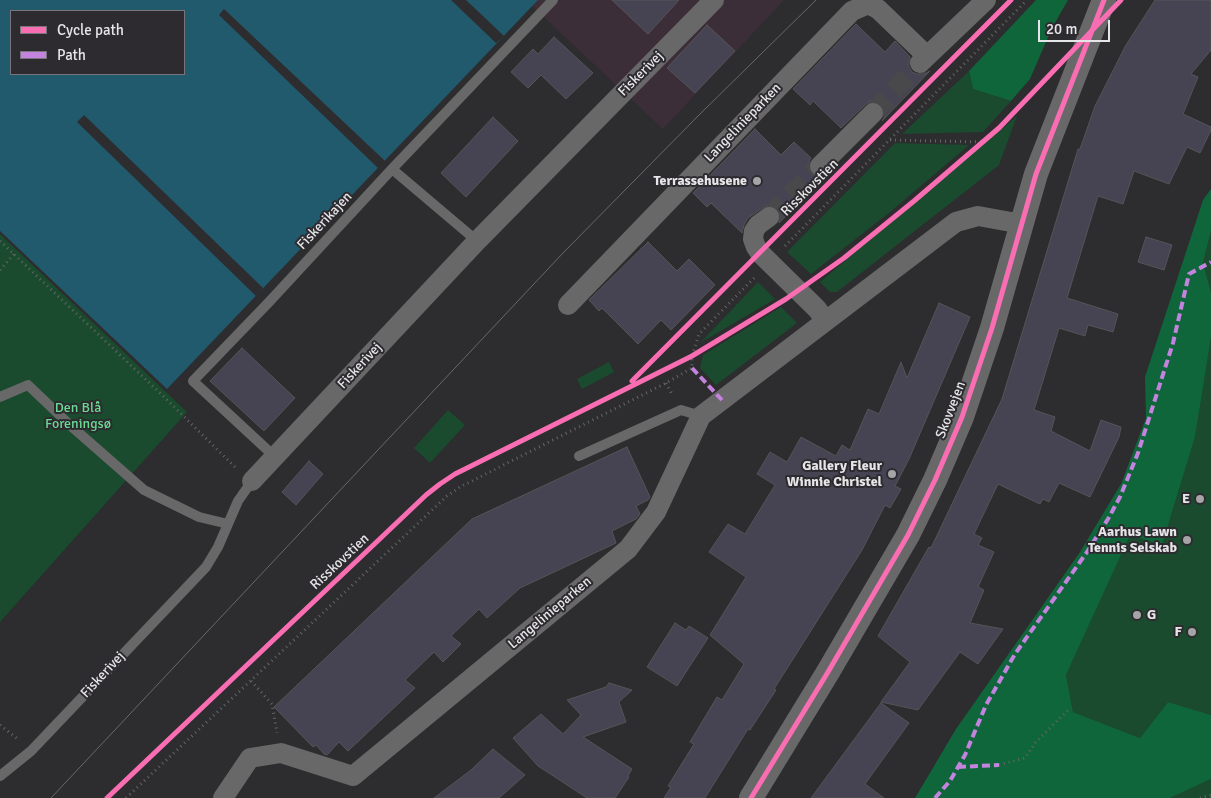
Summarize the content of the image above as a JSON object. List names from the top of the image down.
{
  "streets": {
    "street": ["Fiskerivej", "Langelinieparken", "Skovvejen"],
    "lane": ["Fiskerikajen"],
    "cycle path": ["Risskovstien"]
  },
  "crossings": [
    ["Fiskerivej", "Fiskerikajen"],
    ["Langelinieparken", "Skovvejen"]
  ],
  "parks": ["Den Blå Foreningsø"],
  "places": [
    "Terrassehusene",
    "Gallery Fleur Winnie Christel",
    "E",
    "Aarhus Lawn Tennis Selskab",
    "G",
    "F"
  ],
  "legend": ["Cycle path", "Path"],
  "scale_bar": "20 m"
}
